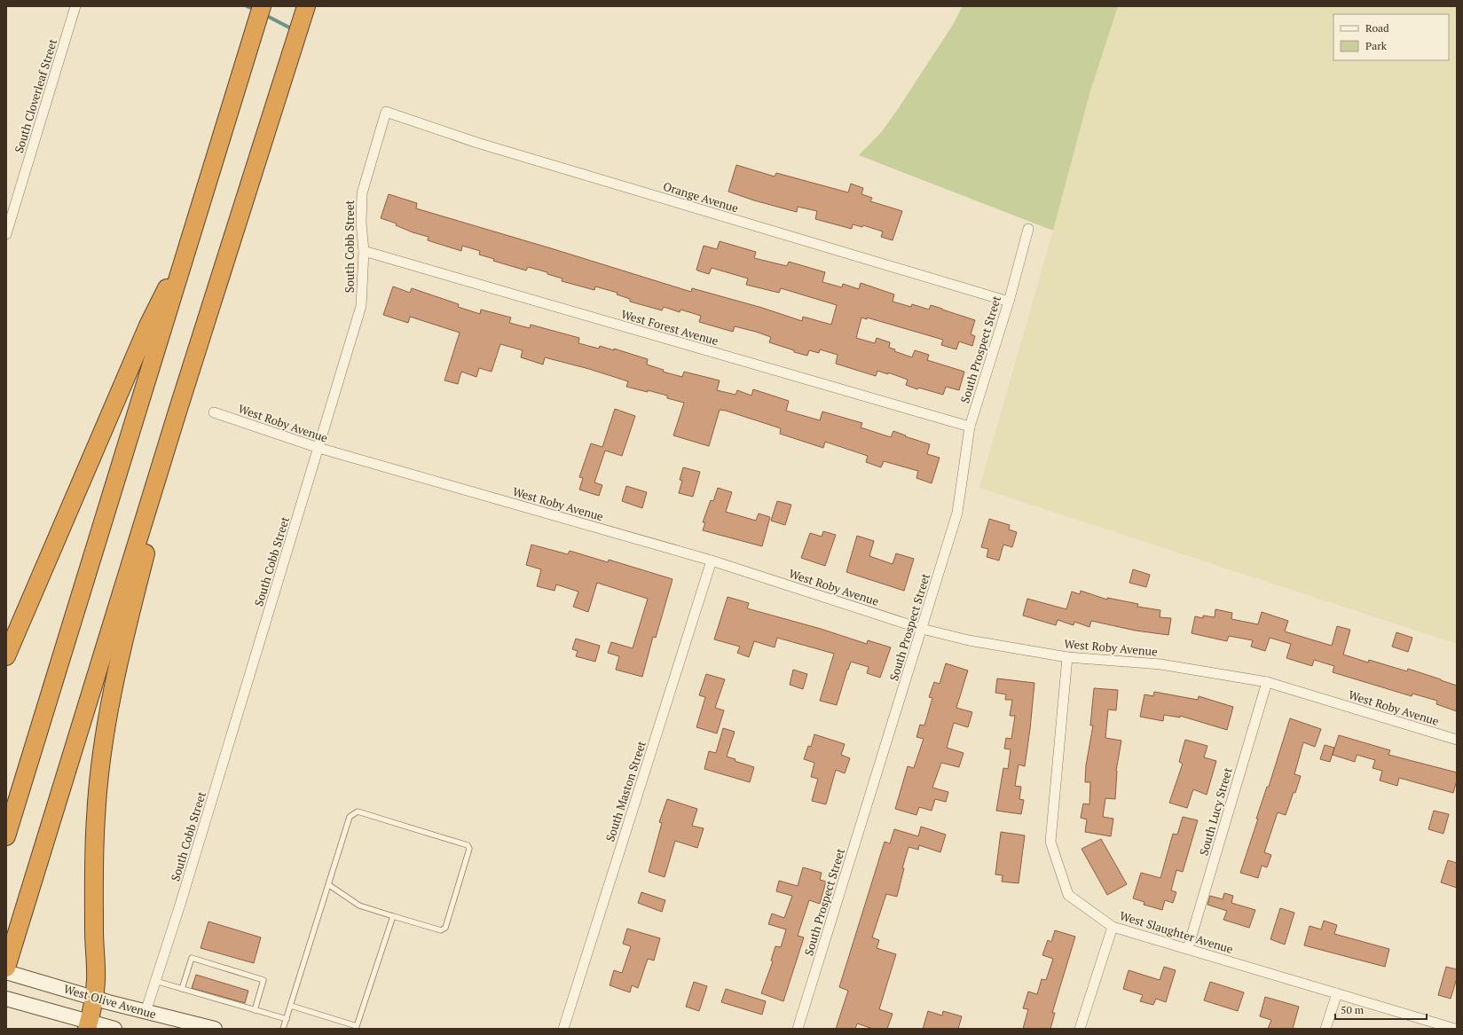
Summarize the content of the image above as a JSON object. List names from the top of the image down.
{
  "streets": {
    "main road": ["West Olive Avenue"],
    "street": [
      "South Cloverleaf Street",
      "Orange Avenue",
      "South Cobb Street",
      "West Forest Avenue",
      "South Prospect Street",
      "West Roby Avenue",
      "South Maston Street",
      "South Lucy Street",
      "West Slaughter Avenue"
    ]
  },
  "crossings": [
    ["Orange Avenue", "South Cobb Street"],
    ["Orange Avenue", "South Prospect Street"],
    ["South Cobb Street", "West Forest Avenue"],
    ["South Cobb Street", "West Roby Avenue"],
    ["South Cobb Street", "West Olive Avenue"],
    ["West Forest Avenue", "South Prospect Street"],
    ["South Prospect Street", "West Roby Avenue"],
    ["West Roby Avenue", "South Maston Street"],
    ["West Roby Avenue", "South Lucy Street"],
    ["West Roby Avenue", "West Slaughter Avenue"],
    ["South Lucy Street", "West Slaughter Avenue"]
  ],
  "legend": ["Road", "Park"],
  "scale_bar": "50 m"
}
